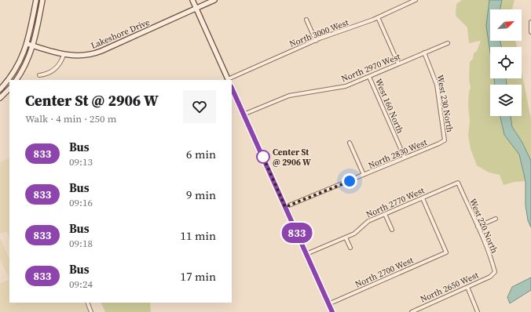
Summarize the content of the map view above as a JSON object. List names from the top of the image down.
{
  "streets": {
    "main road": ["Lakeshore Drive"],
    "street": [
      "North 3000 West",
      "North 2970 West",
      "West 230 North",
      "West 160 North",
      "North 2830 West",
      "North 2770 West",
      "West 220 North",
      "North 2700 West",
      "North 2650 West"
    ]
  },
  "crossings": [
    ["North 2970 West", "West 230 North"],
    ["North 2970 West", "West 160 North"],
    ["West 230 North", "North 2830 West"],
    ["West 160 North", "North 2830 West"],
    ["North 2770 West", "West 220 North"],
    ["North 2770 West", "North 2700 West"],
    ["West 220 North", "North 2650 West"]
  ],
  "places": ["Center St @ 2906 W"],
  "lines": ["bus line 833"],
  "north": "top right",
  "page": {
    "on_map": "833",
    "heading": ["Center St @ 2906 W", "Walk · 4 min · 250 m"],
    "list": [
      {
        "mark": "833",
        "name": "Bus",
        "note": "09:13",
        "value": "6 min"
      },
      {
        "mark": "833",
        "name": "Bus",
        "note": "09:16",
        "value": "9 min"
      },
      {
        "mark": "833",
        "name": "Bus",
        "note": "09:18",
        "value": "11 min"
      },
      {
        "mark": "833",
        "name": "Bus",
        "note": "09:24",
        "value": "17 min"
      }
    ]
  }
}
